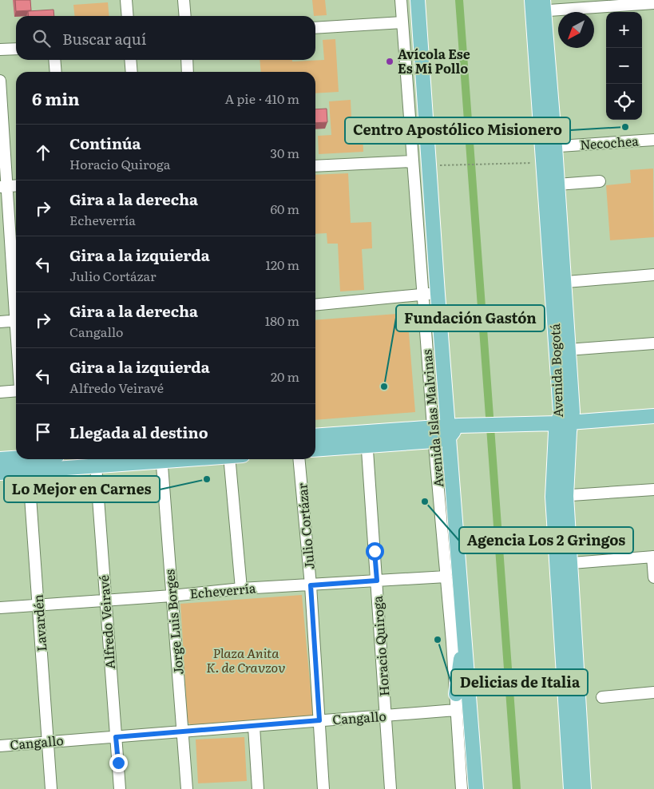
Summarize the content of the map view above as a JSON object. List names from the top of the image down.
{
  "streets": {
    "main road": ["Avenida Bogotá", "Avenida Islas Malvinas"],
    "street": [
      "Necochea",
      "Julio Cortázar",
      "Echeverría",
      "Alfredo Veiravé",
      "Jorge Luis Borges",
      "Lavardén",
      "Horacio Quiroga",
      "Cangallo"
    ]
  },
  "crossings": [
    ["Necochea", "Avenida Bogotá"],
    ["Avenida Islas Malvinas", "Echeverría"],
    ["Avenida Islas Malvinas", "Cangallo"],
    ["Julio Cortázar", "Echeverría"],
    ["Julio Cortázar", "Cangallo"],
    ["Echeverría", "Alfredo Veiravé"],
    ["Echeverría", "Jorge Luis Borges"],
    ["Echeverría", "Lavardén"],
    ["Echeverría", "Horacio Quiroga"],
    ["Alfredo Veiravé", "Cangallo"],
    ["Jorge Luis Borges", "Cangallo"],
    ["Lavardén", "Cangallo"],
    ["Horacio Quiroga", "Cangallo"]
  ],
  "parks": ["Plaza Anita K. de Cravzov"],
  "places": [
    "Avícola Ese Es Mi Pollo",
    "Centro Apostólico Misionero",
    "Fundación Gastón",
    "Lo Mejor en Carnes",
    "Agencia Los 2 Gringos",
    "Delicias de Italia"
  ],
  "north": "bottom left",
  "page": {
    "map_buttons": ["+", "−"],
    "search": "Buscar aquí",
    "heading": ["6 min", "A pie · 410 m"],
    "list": [
      ["Continúa", "Horacio Quiroga", "30 m"],
      ["Gira a la derecha", "Echeverría", "60 m"],
      ["Gira a la izquierda", "Julio Cortázar", "120 m"],
      ["Gira a la derecha", "Cangallo", "180 m"],
      ["Gira a la izquierda", "Alfredo Veiravé", "20 m"],
      "Llegada al destino"
    ]
  }
}
